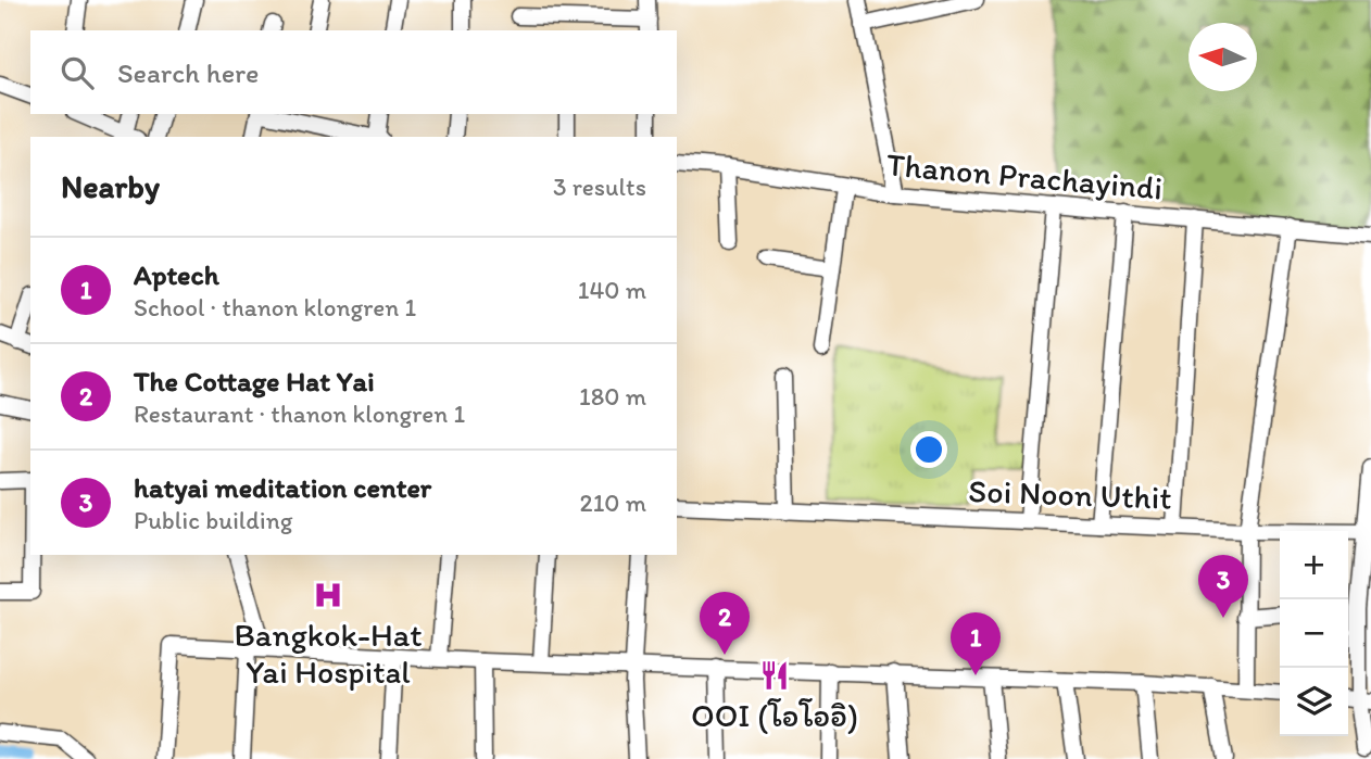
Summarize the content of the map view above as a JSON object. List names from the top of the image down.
{
  "streets": {
    "street": ["Thanon Prachayindi", "Soi Noon Uthit"]
  },
  "places": {
    "hospital": ["Bangkok-Hat Yai Hospital"],
    "restaurant": ["OOI (โอโออิ)"]
  },
  "north": "left",
  "page": {
    "search": "Search here",
    "heading": ["Nearby", "3 results"],
    "list": [
      {
        "mark": "1",
        "name": "Aptech",
        "note": "School · thanon klongren 1",
        "value": "140 m"
      },
      {
        "mark": "2",
        "name": "The Cottage Hat Yai",
        "note": "Restaurant · thanon klongren 1",
        "value": "180 m"
      },
      {
        "mark": "3",
        "name": "hatyai meditation center",
        "note": "Public building",
        "value": "210 m"
      }
    ],
    "map_buttons": ["+", "−"],
    "pins": ["3", "2", "1"]
  }
}
